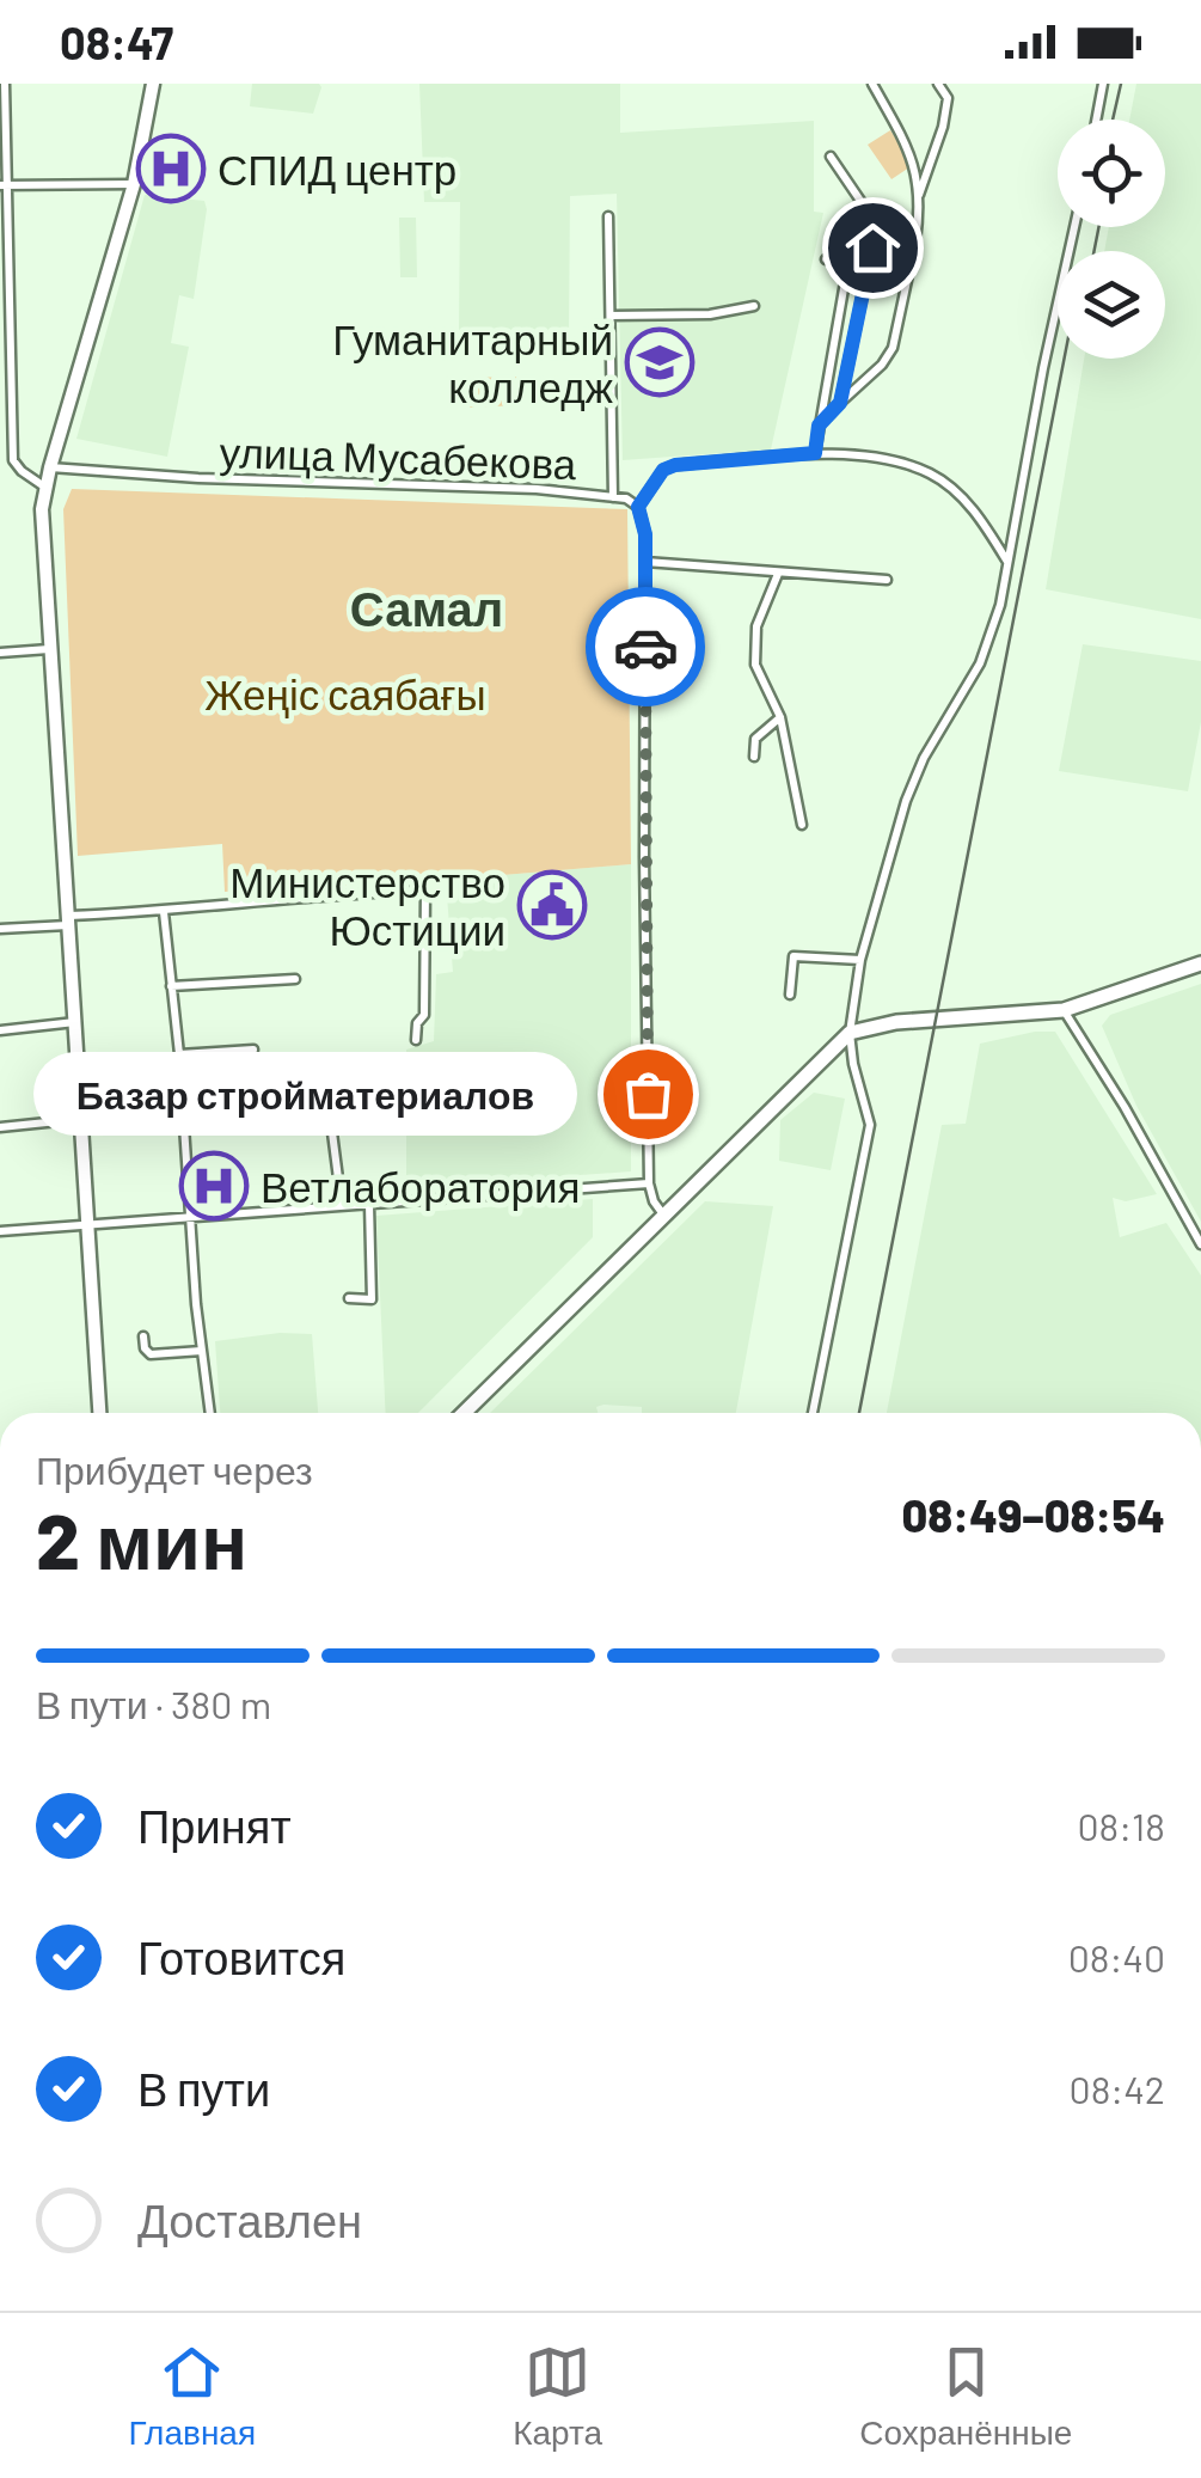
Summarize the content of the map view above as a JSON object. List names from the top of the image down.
{
  "streets": {
    "street": ["улица Мусабекова"]
  },
  "districts": ["Самал"],
  "parks": ["Жеңіс саябағы"],
  "places": {
    "hospital": ["СПИД центр", "Ветлаборатория"],
    "school or university": ["Гуманитарный колледж"],
    "public building": ["Министерство Юстиции"],
    "other": ["Базар стройматериалов"]
  },
  "page": {
    "status": "08:47",
    "bubble": "Базар стройматериалов",
    "heading": ["2 мин", "Прибудет через", "08:49–08:54"],
    "bar": "В пути · 380 m",
    "list": [
      ["Принят", "08:18"],
      ["Готовится", "08:40"],
      ["В пути", "08:42"],
      "Доставлен"
    ],
    "tabs": ["Главная", "Карта", "Сохранённые"]
  }
}
